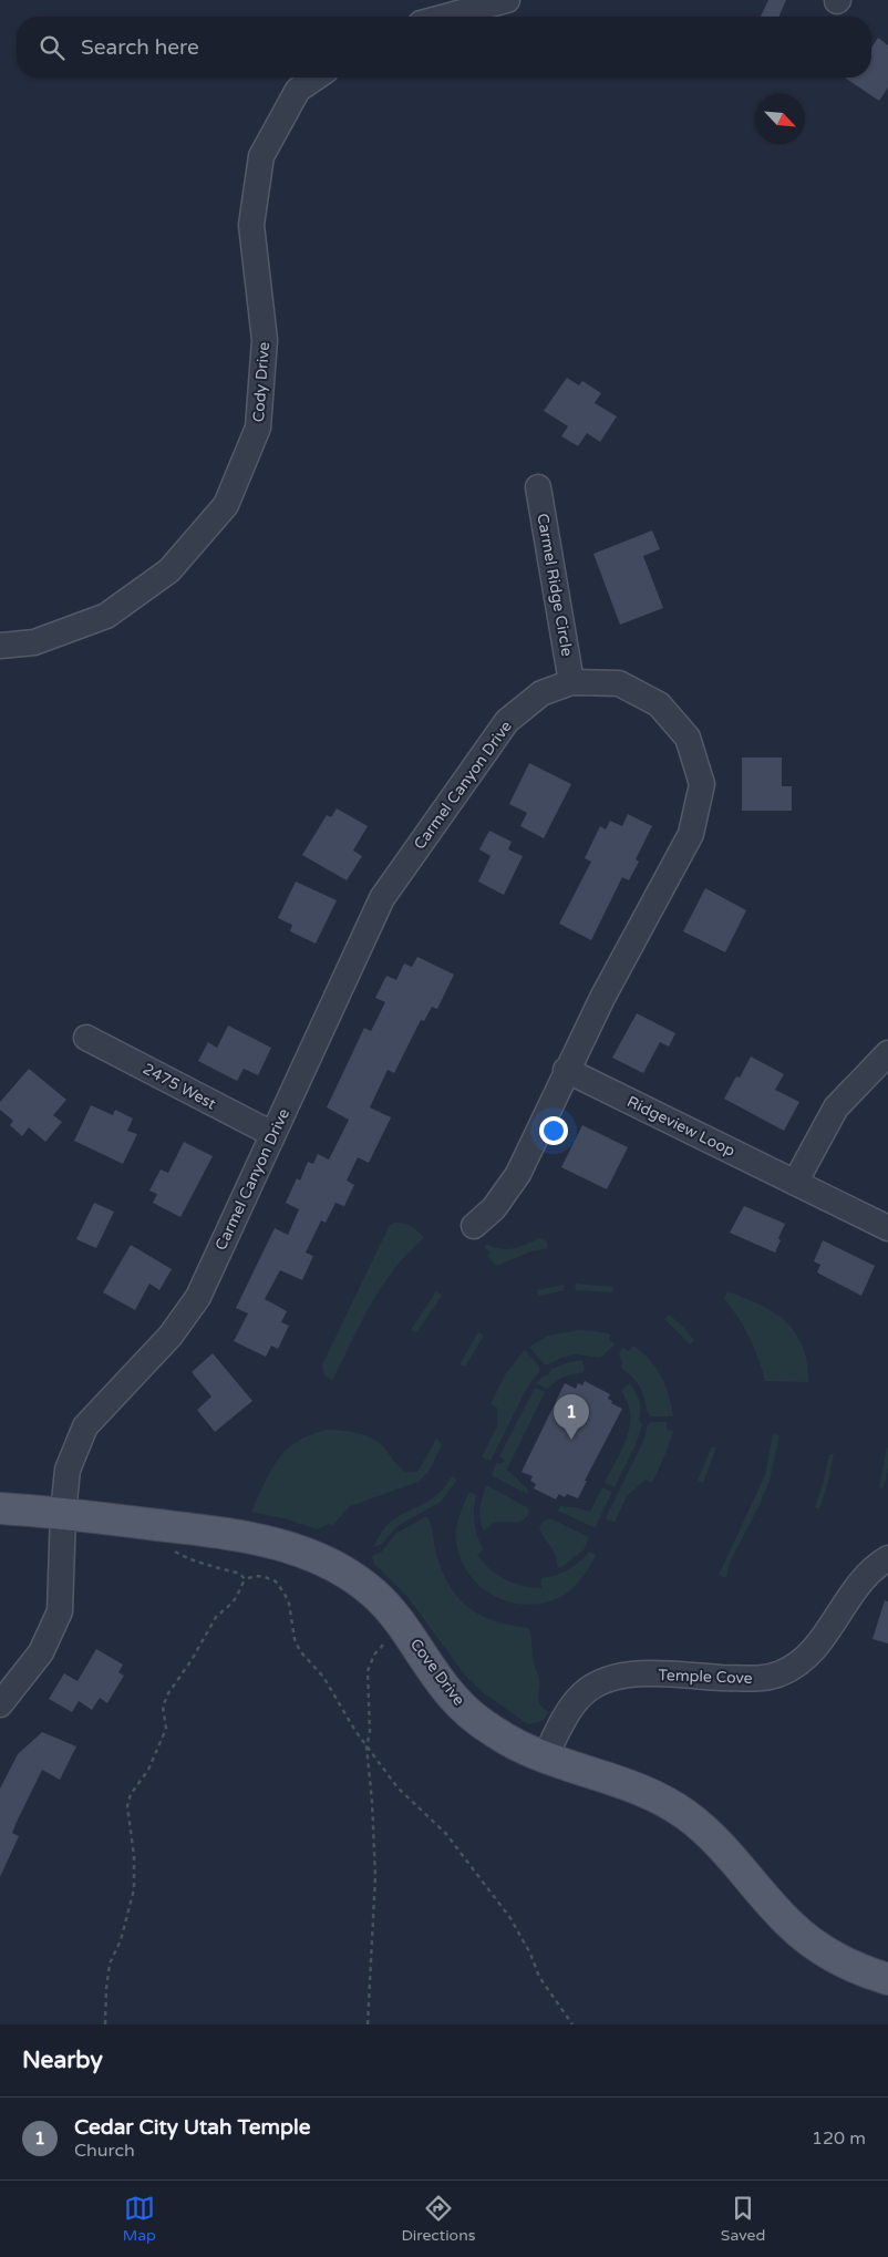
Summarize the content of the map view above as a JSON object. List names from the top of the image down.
{
  "streets": {
    "main road": ["Cove Drive"],
    "street": [
      "Cody Drive",
      "Carmel Ridge Circle",
      "Carmel Canyon Drive",
      "2475 West",
      "Ridgeview Loop",
      "Temple Cove"
    ]
  },
  "crossings": [
    ["Carmel Ridge Circle", "Carmel Canyon Drive"],
    ["Carmel Canyon Drive", "2475 West"],
    ["Carmel Canyon Drive", "Ridgeview Loop"],
    ["Carmel Canyon Drive", "Cove Drive"],
    ["Cove Drive", "Temple Cove"]
  ],
  "north": "bottom right",
  "page": {
    "search": "Search here",
    "pins": "1",
    "heading": "Nearby",
    "list": [
      {
        "mark": "1",
        "name": "Cedar City Utah Temple",
        "note": "Church",
        "value": "120 m"
      }
    ],
    "nav": ["Map", "Directions", "Saved"]
  }
}
